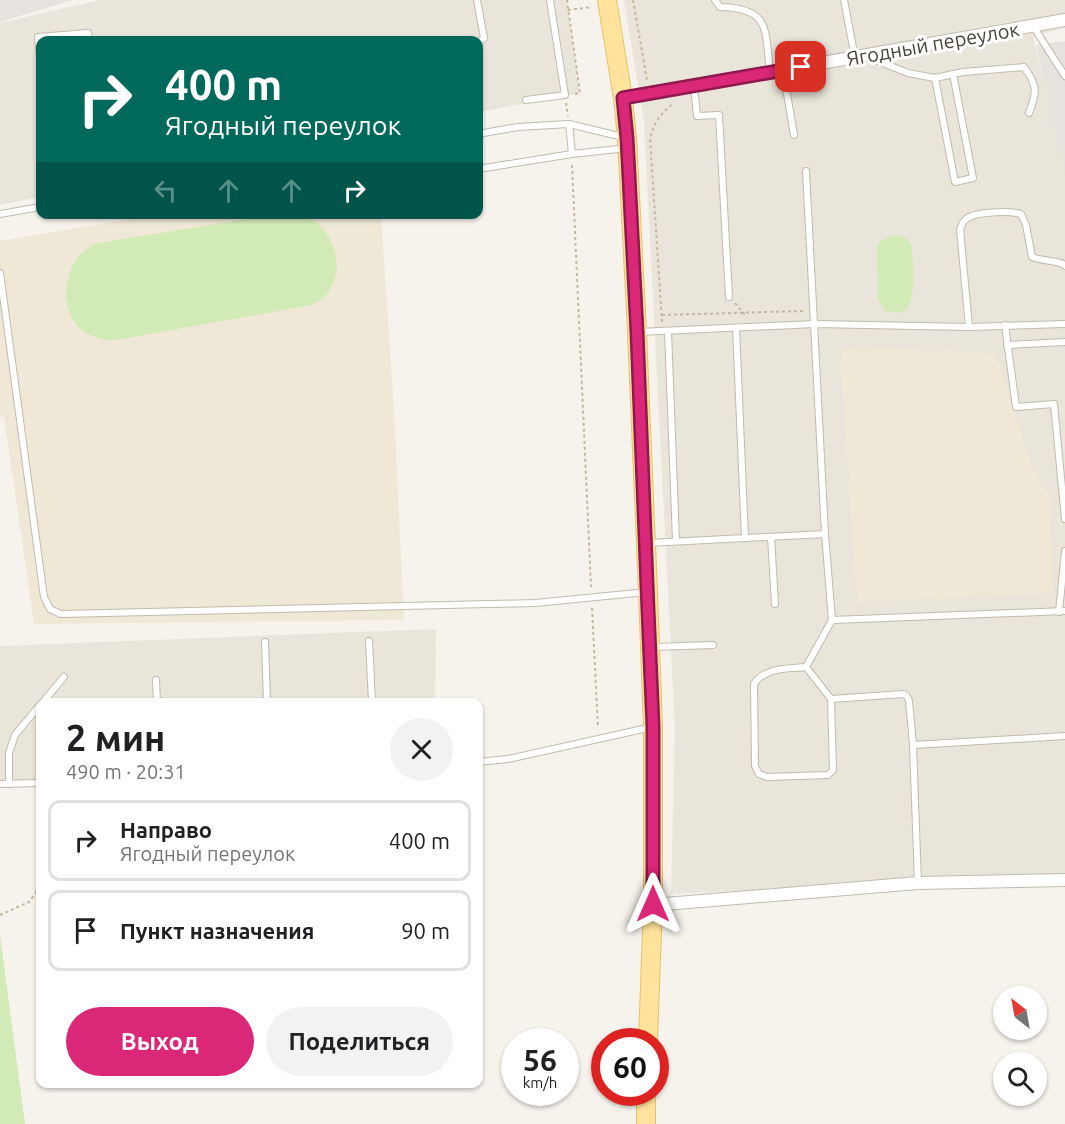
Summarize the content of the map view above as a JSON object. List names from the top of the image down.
{
  "streets": {
    "street": ["Ягодный переулок"]
  },
  "north": "top left",
  "page": {
    "turn": ["400 m", "Ягодный переулок"],
    "heading": ["2 мин", "490 m · 20:31"],
    "list": [
      {
        "name": "Направо",
        "note": "Ягодный переулок",
        "value": "400 m"
      },
      {
        "name": "Пункт назначения",
        "value": "90 m"
      }
    ],
    "buttons": ["Выход", "Поделиться"],
    "speed": "56 km/h",
    "limit": "60"
  }
}
